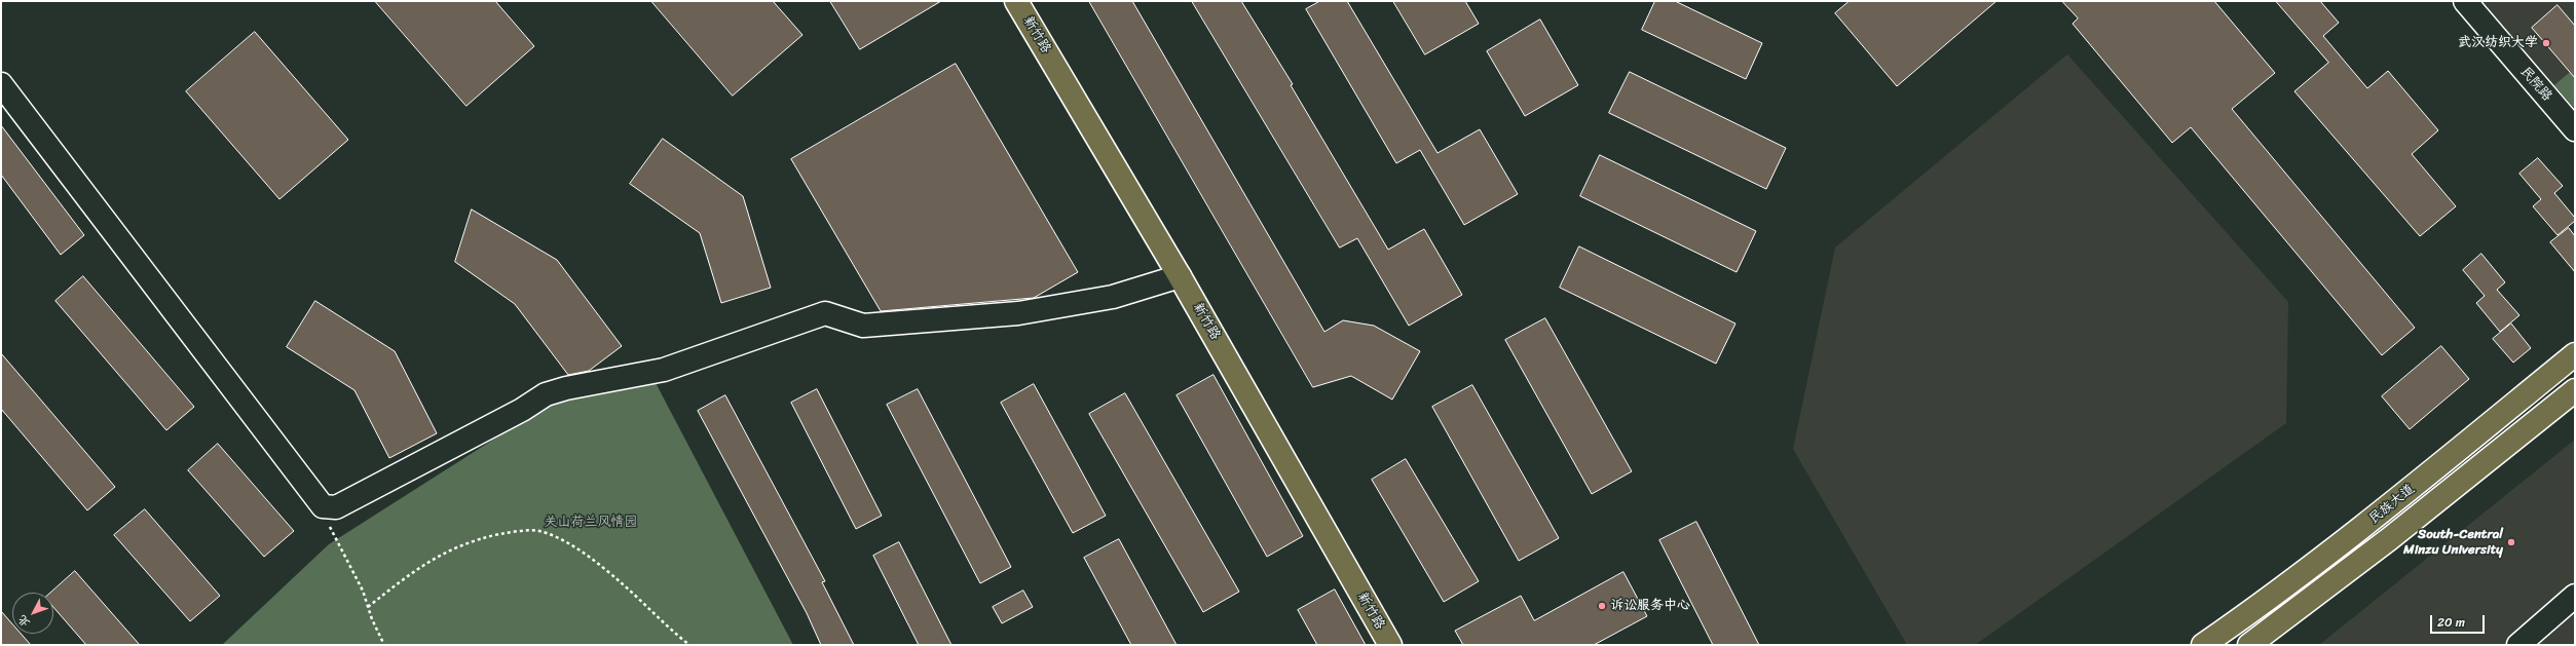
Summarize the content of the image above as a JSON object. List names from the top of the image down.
{
  "streets": {
    "main road": ["新竹路", "民族大道"],
    "street": ["民院路"]
  },
  "parks": ["关山荷兰风情园"],
  "places": ["武汉纺织大学", "South-Central Minzu University", "诉讼服务中心"],
  "scale_bar": "20 m",
  "north": "bottom left"
}
